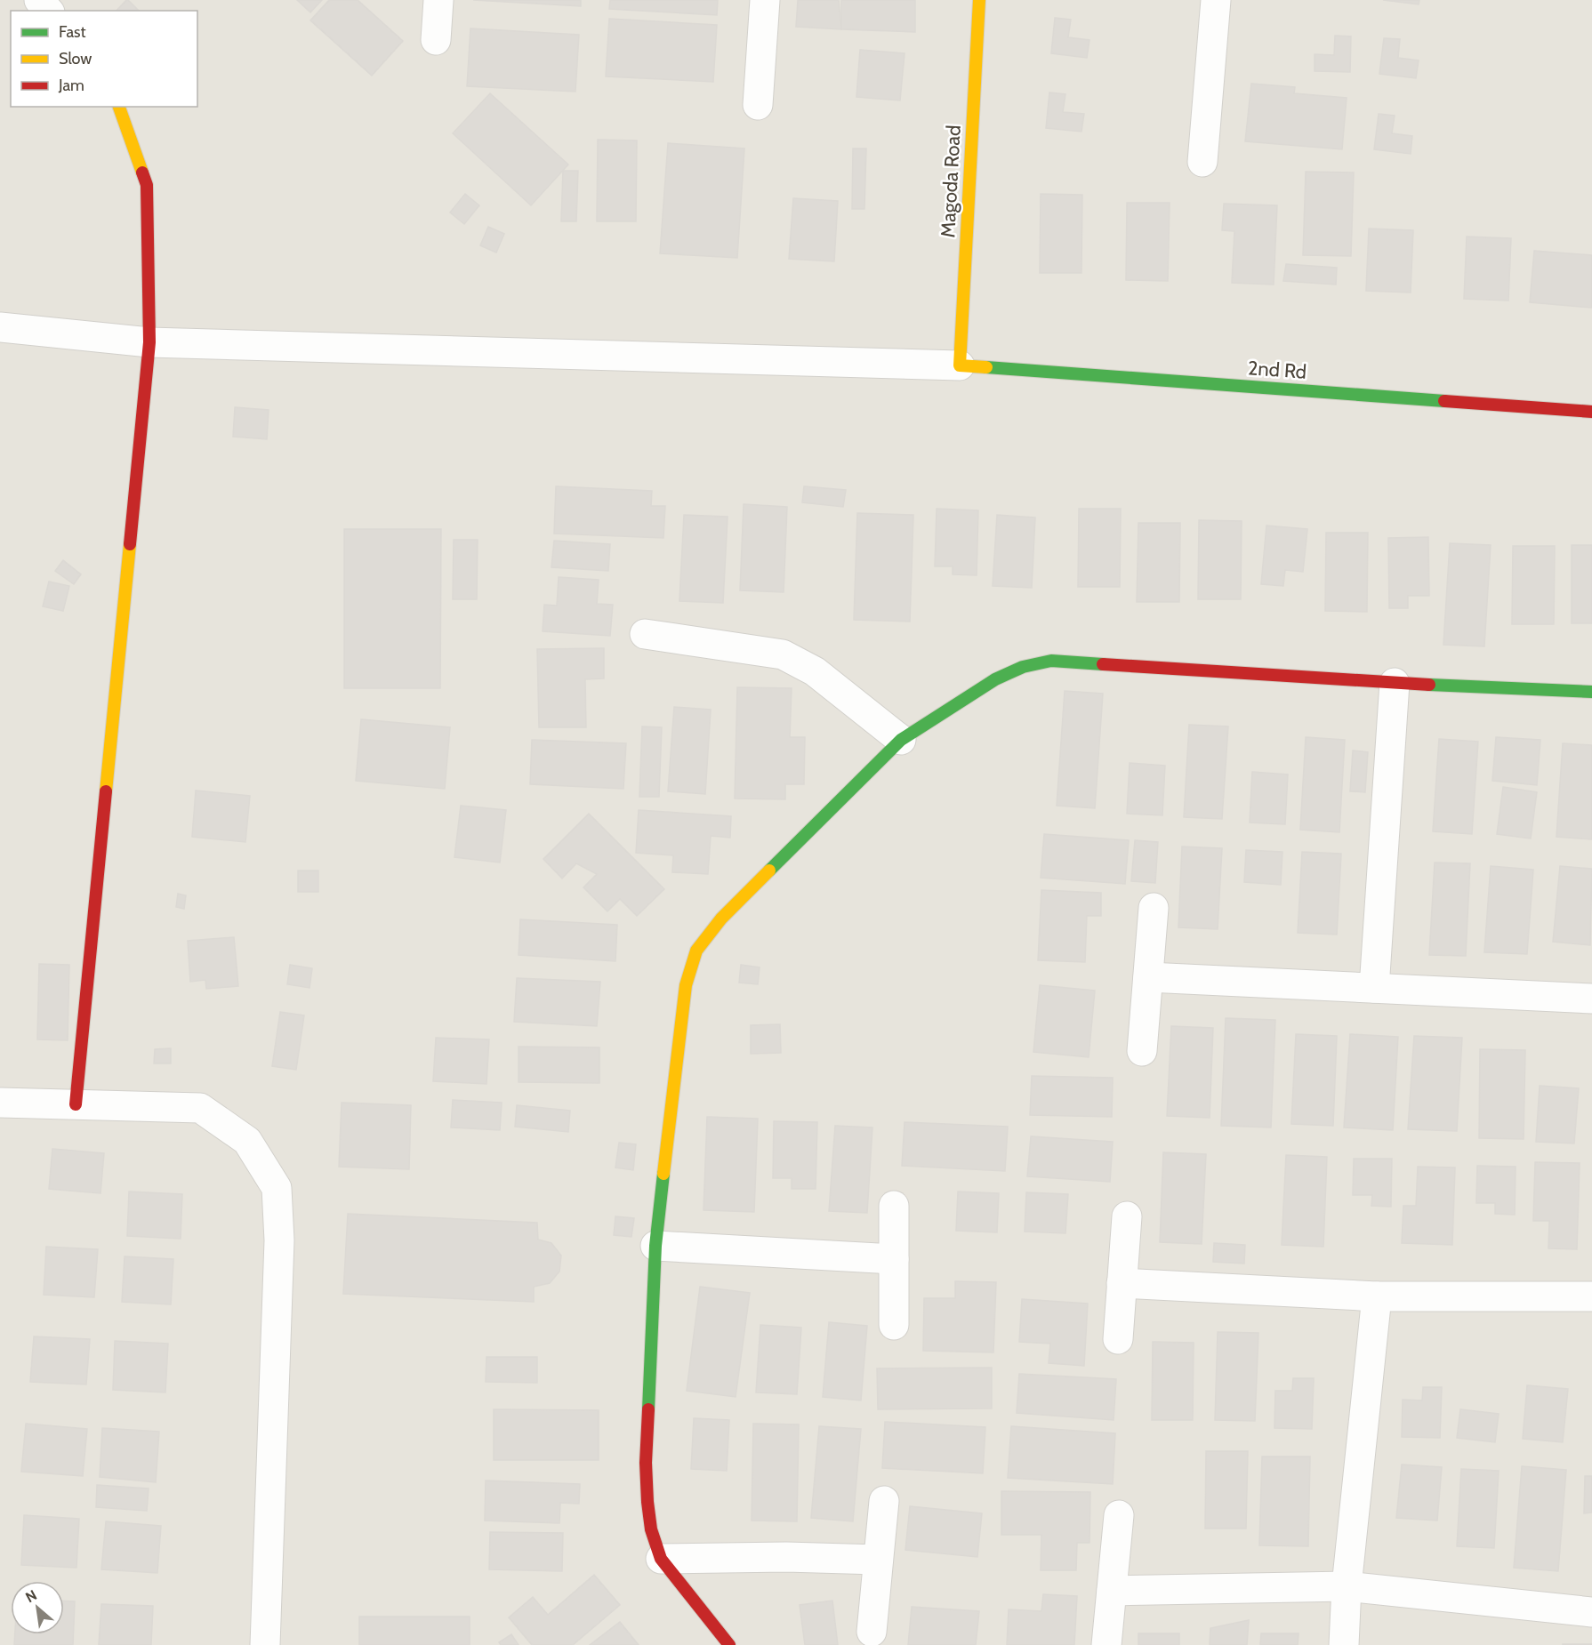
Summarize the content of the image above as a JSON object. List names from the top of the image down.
{
  "streets": {
    "street": ["Magoda Road", "2nd Rd"]
  },
  "crossings": [
    ["Magoda Road", "2nd Rd"]
  ],
  "legend": ["Fast", "Slow", "Jam"],
  "north": "top left"
}
